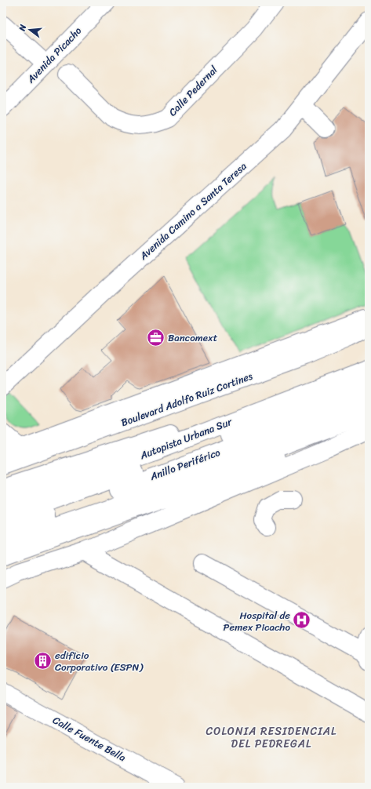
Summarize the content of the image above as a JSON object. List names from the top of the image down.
{
  "streets": {
    "main road": [
      "Avenida Picacho",
      "Calle Pedernal",
      "Avenida Camino a Santa Teresa",
      "Boulevard Adolfo Ruiz Cortines",
      "Autopista Urbana Sur",
      "Anillo Periférico",
      "Calle Fuente Bella"
    ]
  },
  "districts": ["COLONIA RESIDENCIAL DEL PEDREGAL"],
  "places": {
    "office": ["Bancomext"],
    "hospital": ["Hospital de Pemex Picacho"],
    "building": ["edificio Corporativo (ESPN)"]
  },
  "north": "left"
}
